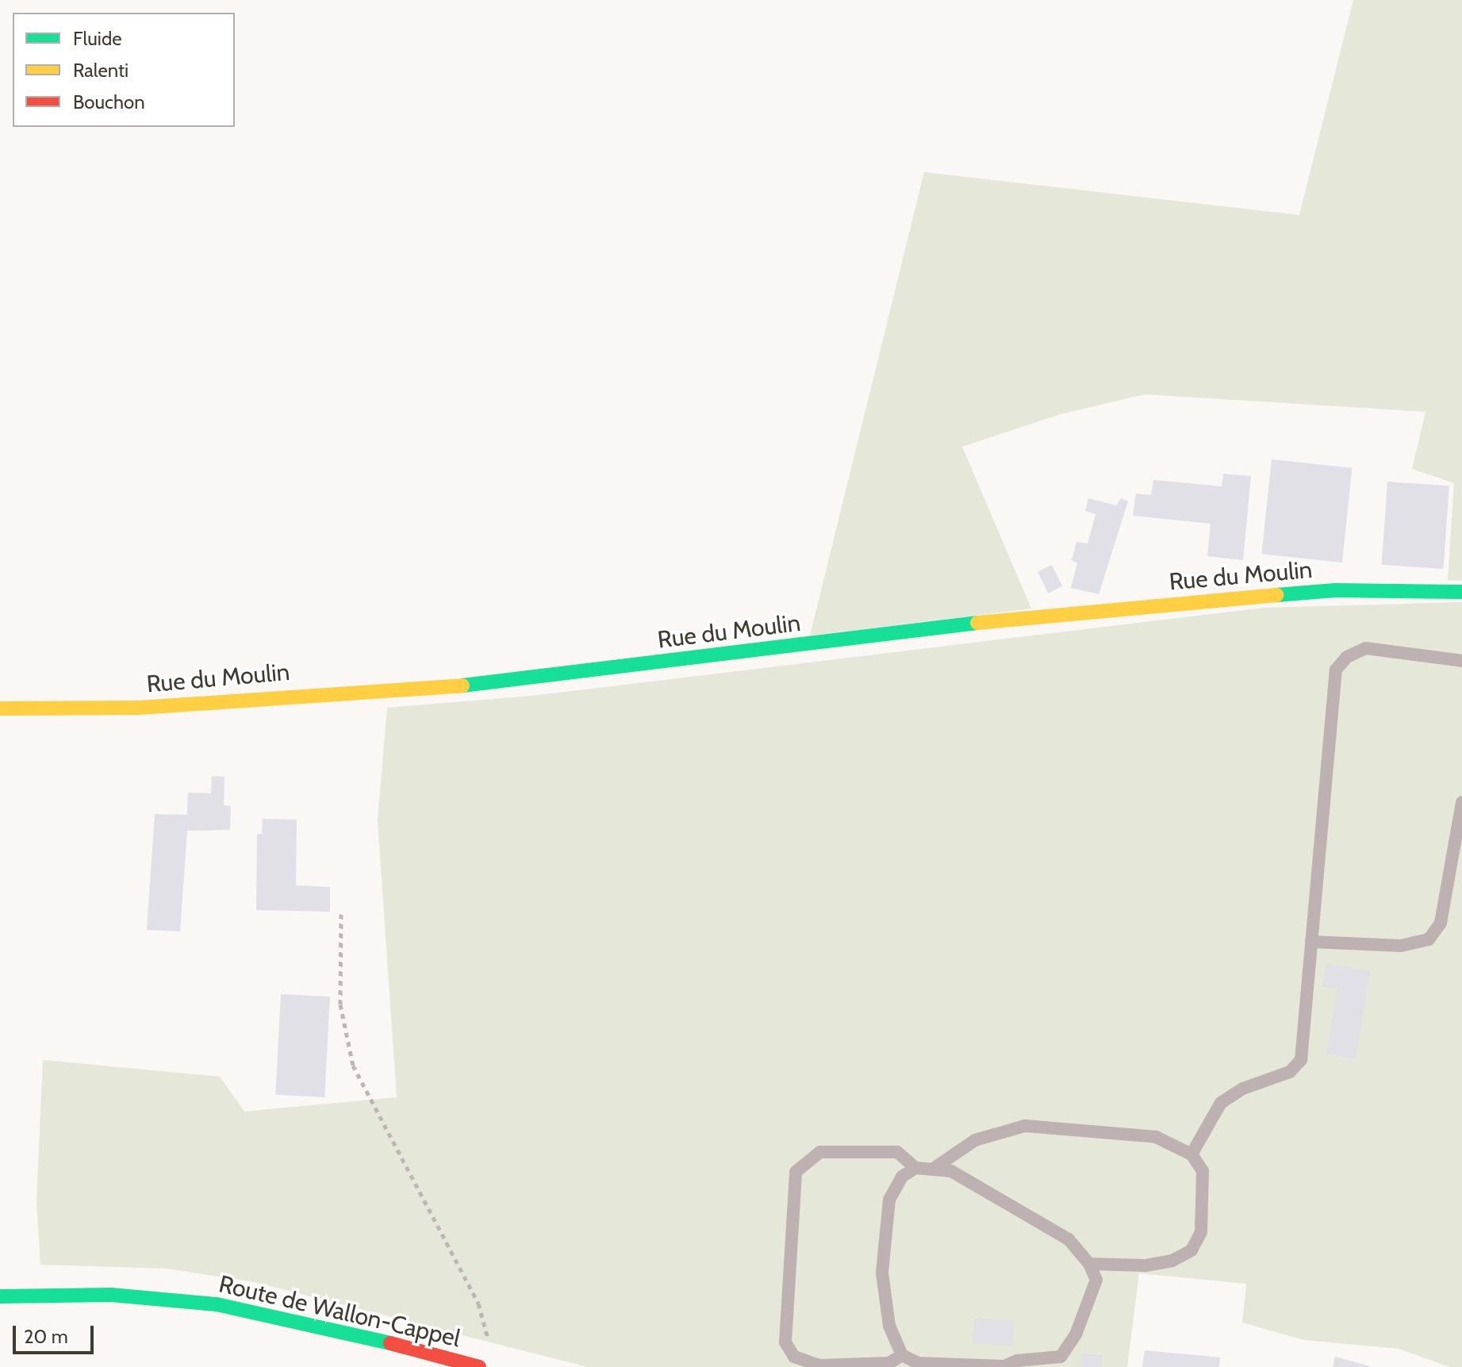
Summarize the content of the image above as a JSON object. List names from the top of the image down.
{
  "streets": {
    "street": ["Rue du Moulin", "Route de Wallon-Cappel"]
  },
  "legend": ["Fluide", "Ralenti", "Bouchon"],
  "scale_bar": "20 m"
}
